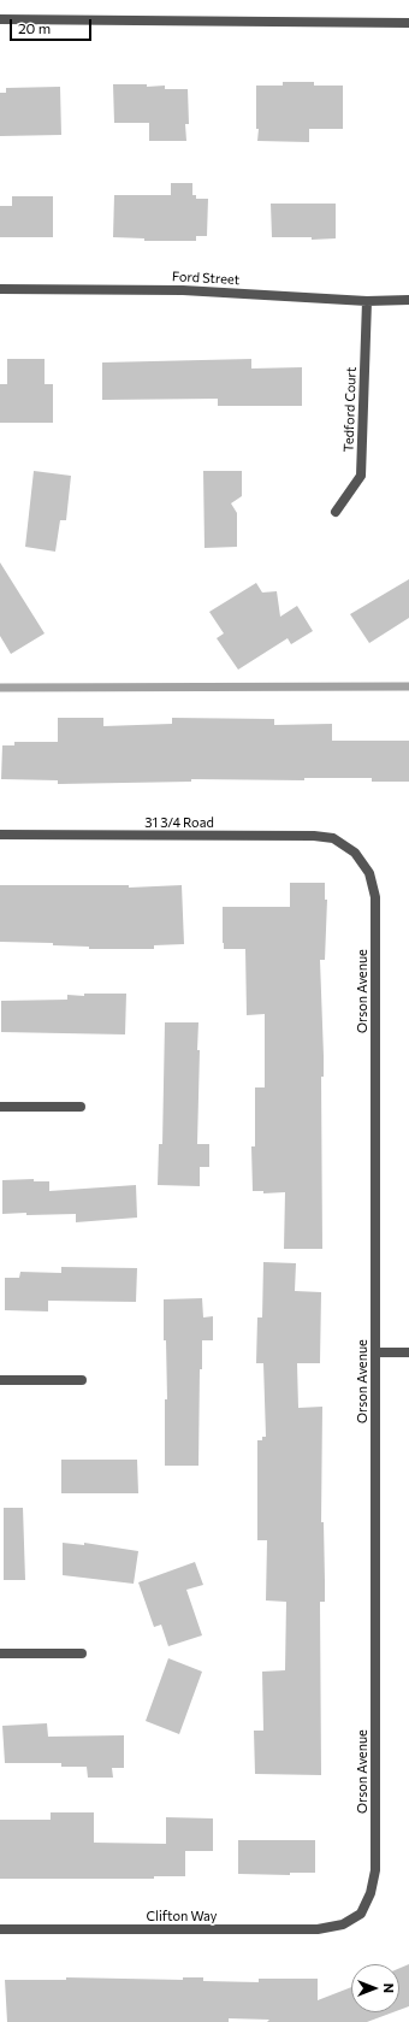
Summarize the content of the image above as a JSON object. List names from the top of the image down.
{
  "streets": {
    "street": [
      "Ford Street",
      "Tedford Court",
      "31 3/4 Road",
      "Orson Avenue",
      "Clifton Way"
    ]
  },
  "crossings": [
    ["Ford Street", "Tedford Court"],
    ["31 3/4 Road", "Orson Avenue"],
    ["Orson Avenue", "Clifton Way"]
  ],
  "scale_bar": "20 m",
  "north": "right"
}
